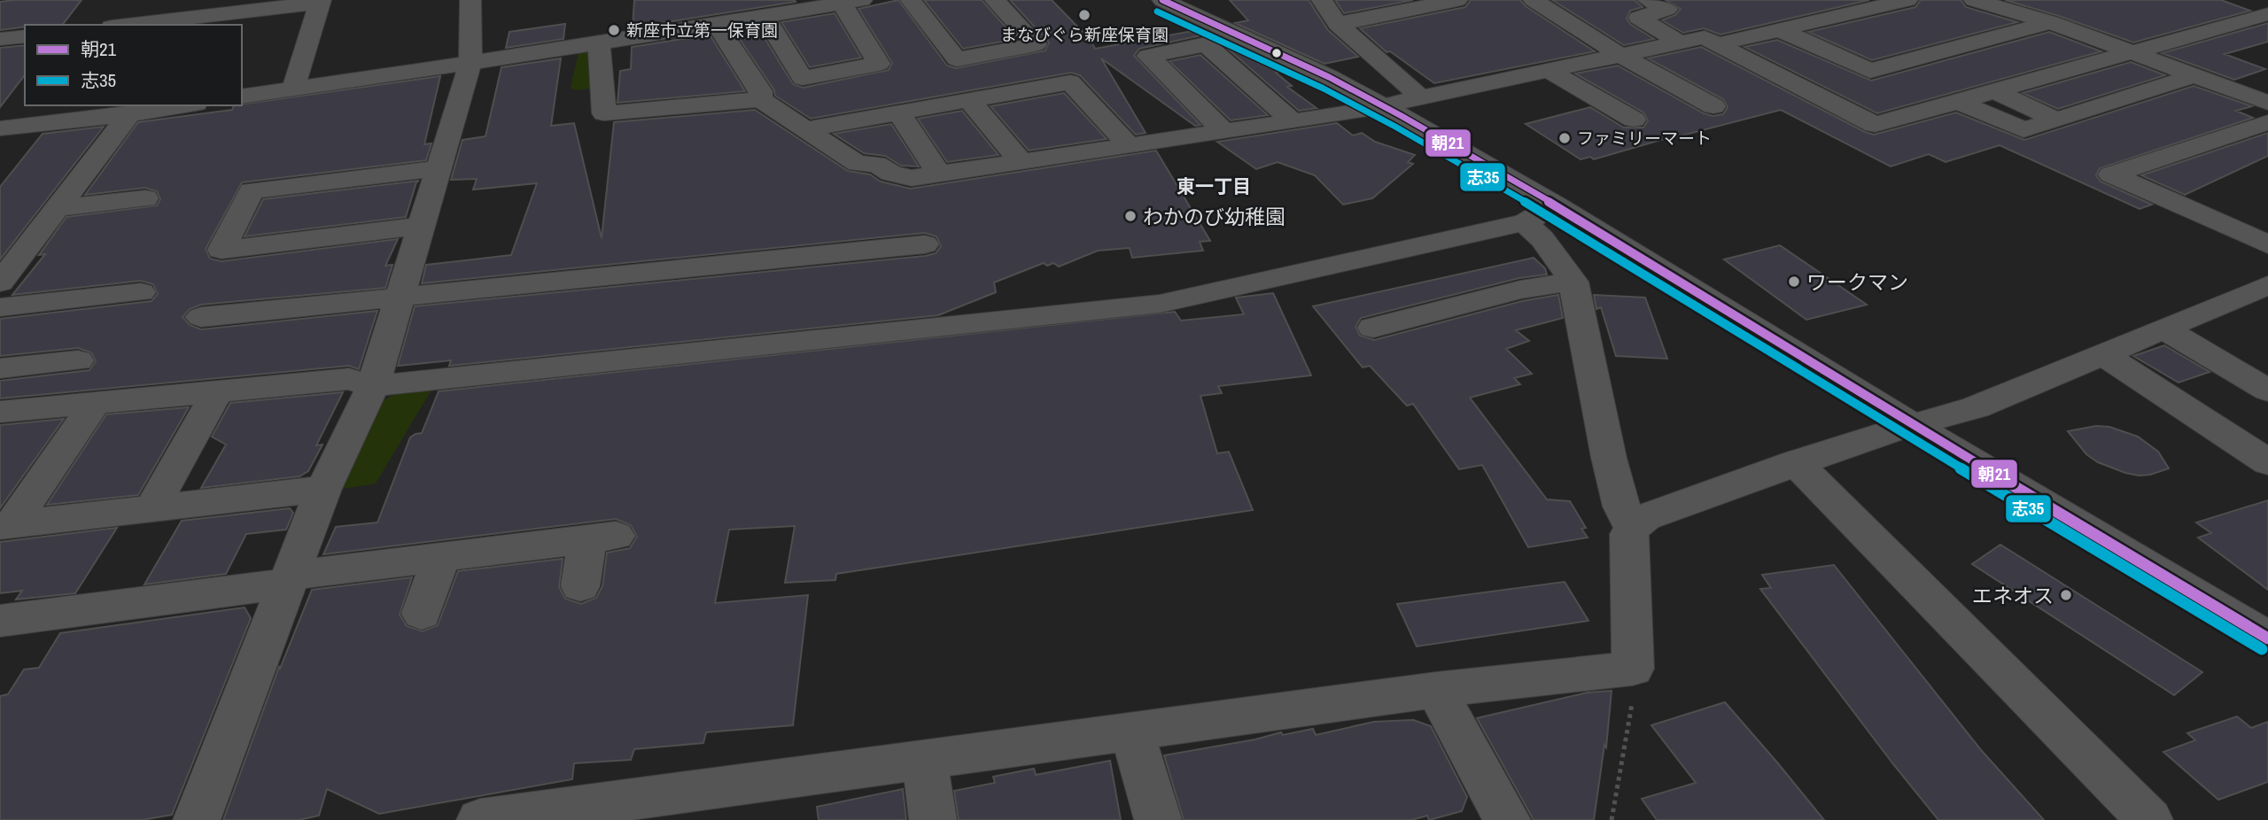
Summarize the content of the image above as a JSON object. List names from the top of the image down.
{
  "districts": ["東一丁目"],
  "places": [
    "まなびぐら新座保育園",
    "新座市立第一保育園",
    "ファミリーマート",
    "わかのび幼稚園",
    "ワークマン",
    "エネオス"
  ],
  "lines": ["transit line 朝21", "transit line 志35"],
  "legend": ["朝21", "志35"]
}
